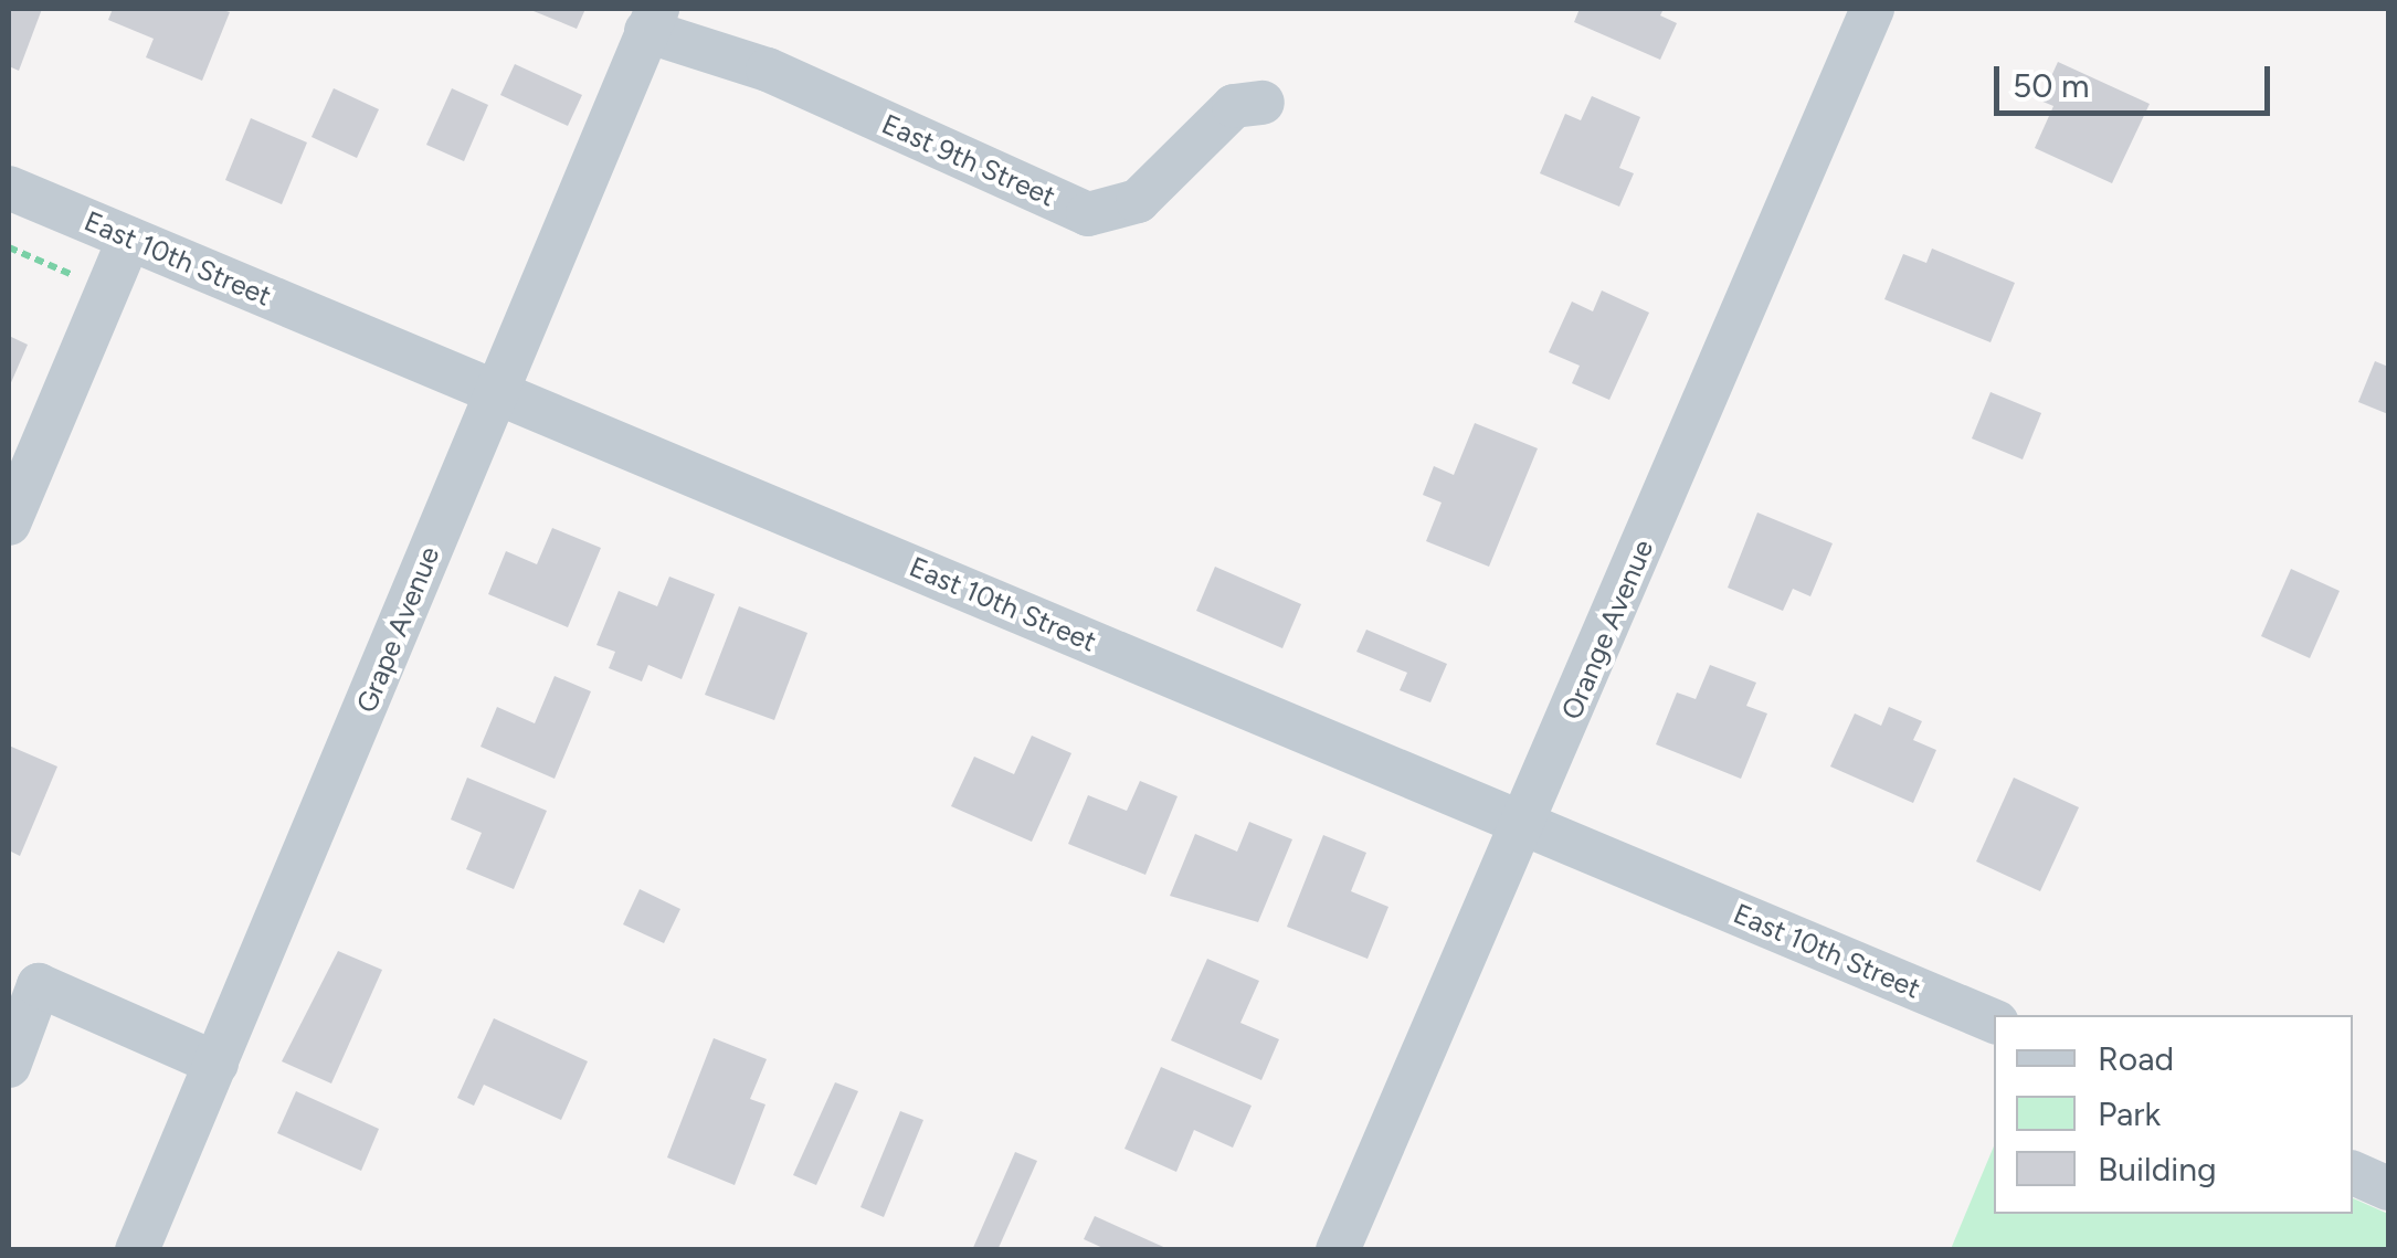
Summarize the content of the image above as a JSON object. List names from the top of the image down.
{
  "streets": {
    "street": [
      "East 9th Street",
      "East 10th Street",
      "Grape Avenue",
      "Orange Avenue"
    ]
  },
  "crossings": [
    ["East 9th Street", "Grape Avenue"],
    ["East 10th Street", "Grape Avenue"],
    ["East 10th Street", "Orange Avenue"]
  ],
  "legend": ["Road", "Park", "Building"],
  "scale_bar": "50 m"
}
